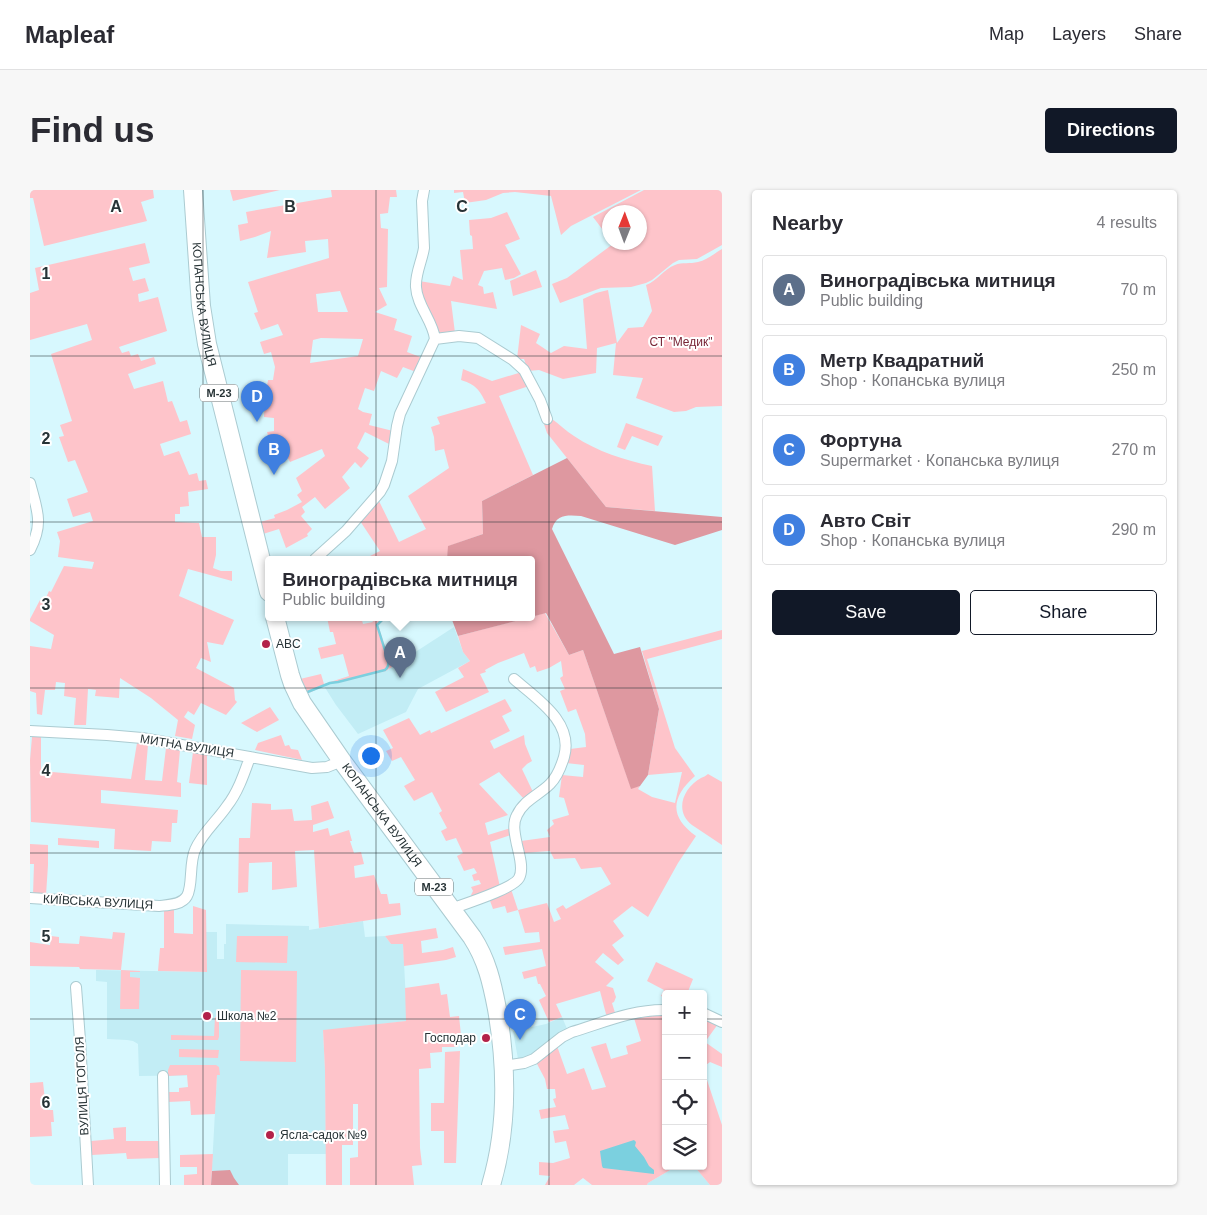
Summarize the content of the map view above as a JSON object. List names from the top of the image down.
{
  "streets": {
    "highway": ["КОПАНСЬКА ВУЛИЦЯ", "М-23"],
    "street": ["МИТНА ВУЛИЦЯ", "КИЇВСЬКА ВУЛИЦЯ", "ВУЛИЦЯ ГОГОЛЯ"]
  },
  "crossings": [
    ["КОПАНСЬКА ВУЛИЦЯ", "МИТНА ВУЛИЦЯ"],
    ["МИТНА ВУЛИЦЯ", "КИЇВСЬКА ВУЛИЦЯ"]
  ],
  "parks": ["СТ \"Медик\""],
  "places": [
    "ABC",
    "Школа №2",
    "Господар",
    "Ясла-садок №9"
  ],
  "north": "top",
  "page": {
    "header": "Mapleaf",
    "nav": ["Map", "Layers", "Share"],
    "buttons": [
      "Directions",
      ["Save", "Share"]
    ],
    "title": "Find us",
    "heading": ["Nearby", "4 results"],
    "list": [
      {
        "mark": "A",
        "name": "Виноградівська митниця",
        "note": "Public building",
        "value": "70 m"
      },
      {
        "mark": "B",
        "name": "Метр Квадратний",
        "note": "Shop · Копанська вулиця",
        "value": "250 m"
      },
      {
        "mark": "C",
        "name": "Фортуна",
        "note": "Supermarket · Копанська вулиця",
        "value": "270 m"
      },
      {
        "mark": "D",
        "name": "Авто Світ",
        "note": "Shop · Копанська вулиця",
        "value": "290 m"
      }
    ],
    "pins": [
      "D",
      "B",
      "A",
      "C"
    ],
    "popup": ["Виноградівська митниця", "Public building"],
    "map_buttons": ["+", "−"]
  },
  "grid": {
    "columns": ["A", "B", "C"],
    "rows": [
      "1",
      "2",
      "3",
      "4",
      "5",
      "6"
    ]
  }
}
